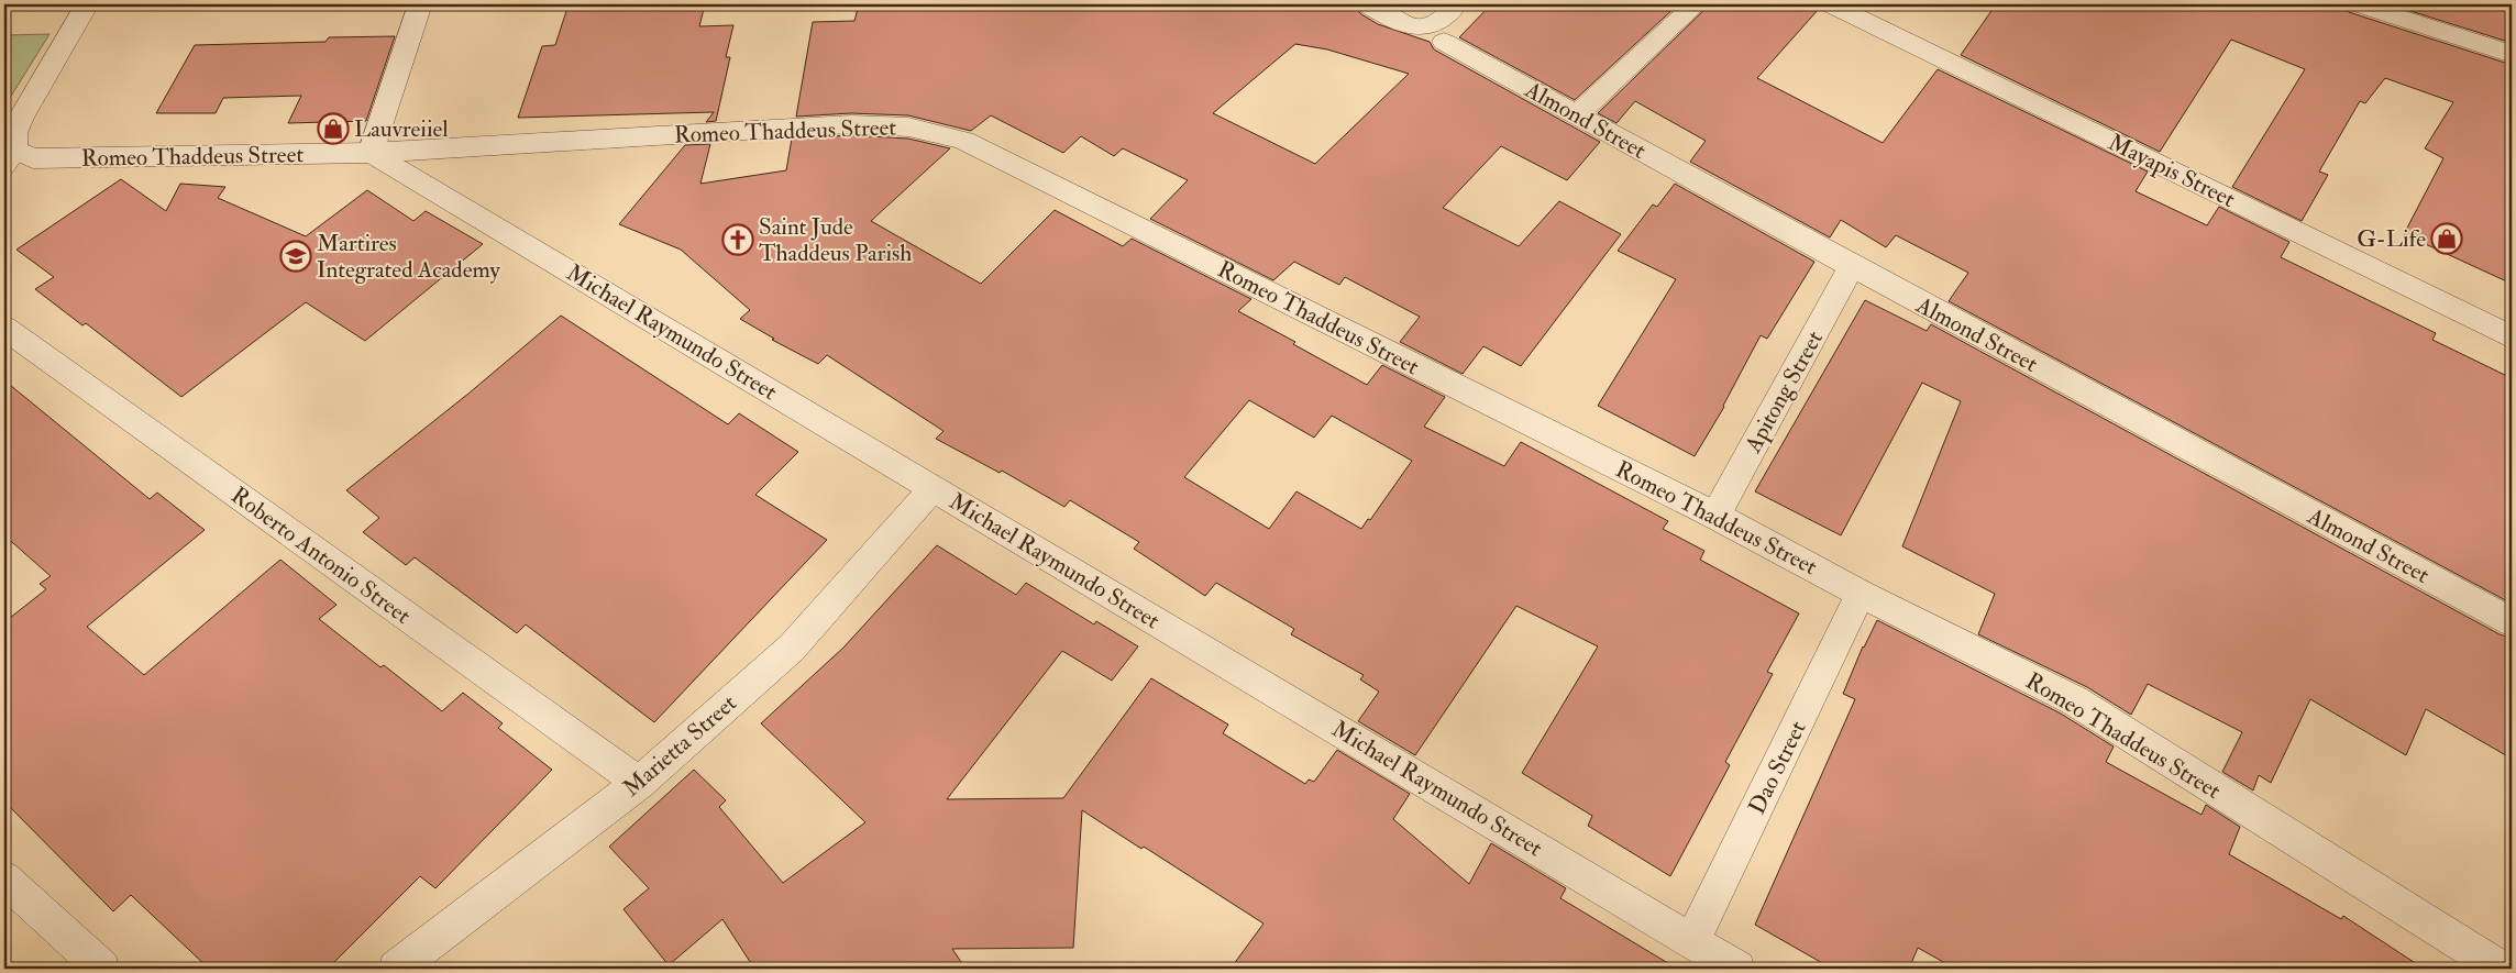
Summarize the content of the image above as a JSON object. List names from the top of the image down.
{
  "streets": {
    "street": [
      "Almond Street",
      "Romeo Thaddeus Street",
      "Mayapis Street",
      "Michael Raymundo Street",
      "Apitong Street",
      "Roberto Antonio Street",
      "Marietta Street",
      "Dao Street"
    ]
  },
  "crossings": [
    ["Almond Street", "Apitong Street"],
    ["Romeo Thaddeus Street", "Michael Raymundo Street"],
    ["Romeo Thaddeus Street", "Apitong Street"],
    ["Romeo Thaddeus Street", "Dao Street"],
    ["Michael Raymundo Street", "Marietta Street"],
    ["Michael Raymundo Street", "Dao Street"],
    ["Roberto Antonio Street", "Marietta Street"]
  ],
  "places": {
    "shop": ["Lauvreiiel", "G-Life"],
    "church": ["Saint Jude Thaddeus Parish"],
    "school or university": ["Martires Integrated Academy"]
  }
}
